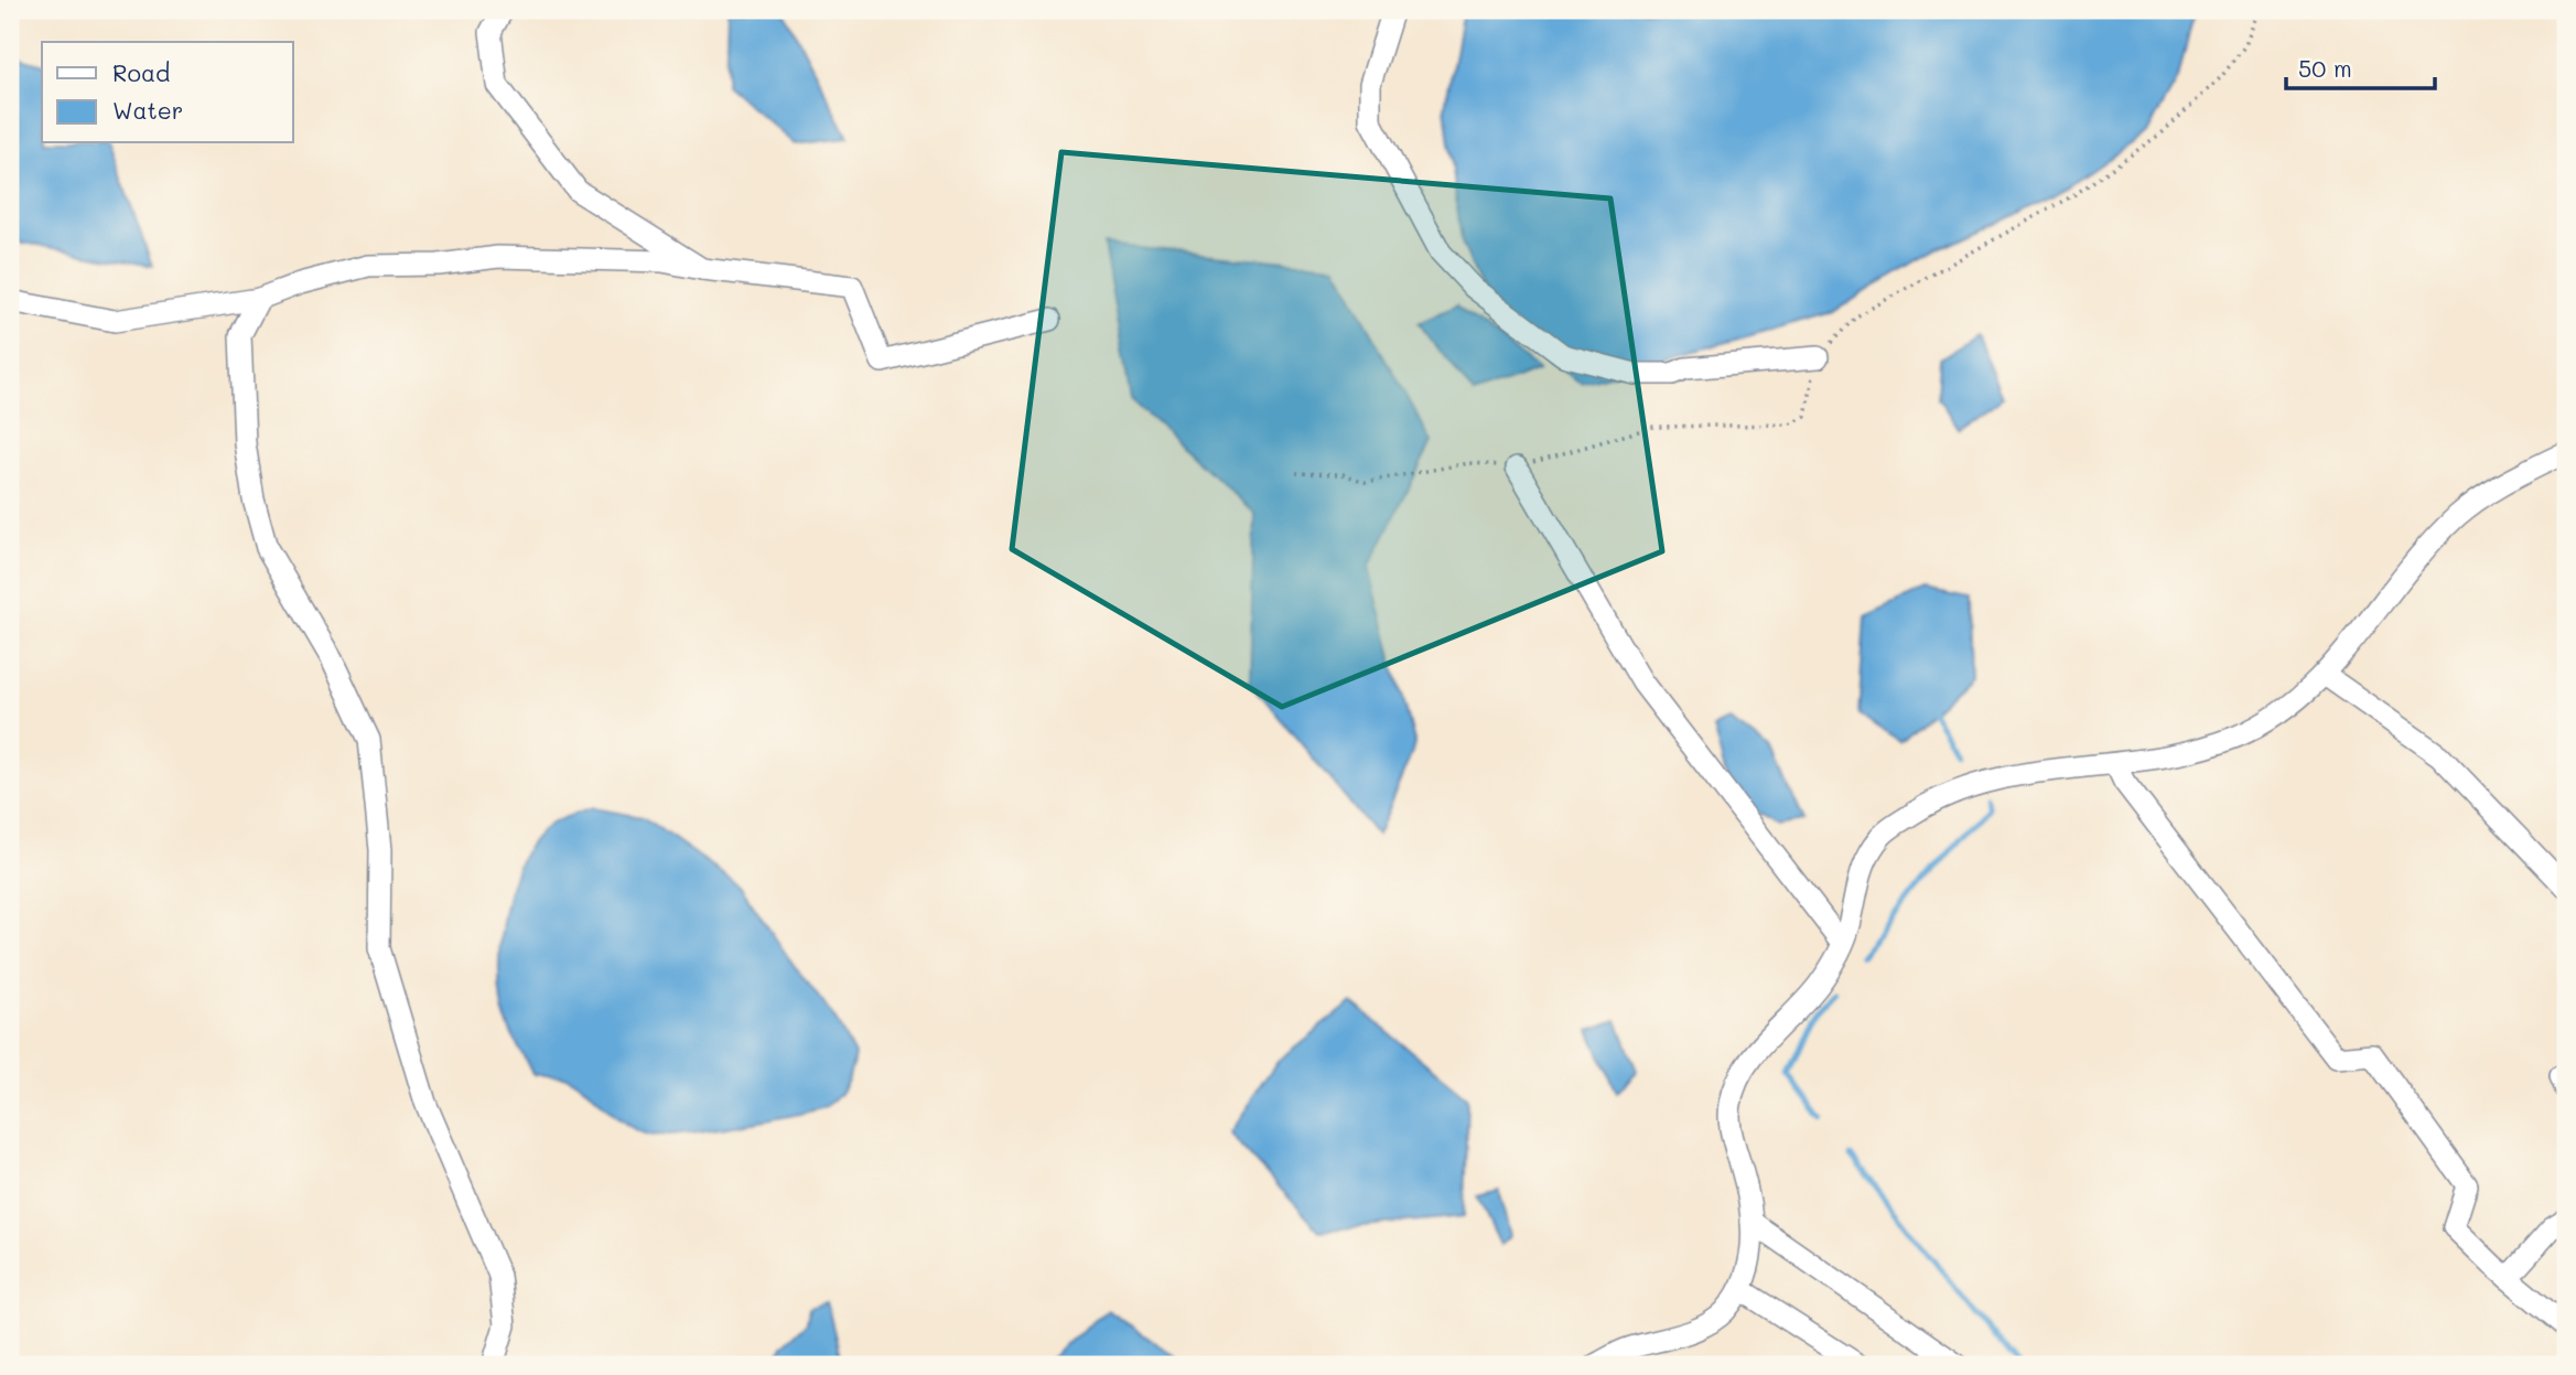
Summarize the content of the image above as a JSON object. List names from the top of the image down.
{
  "legend": ["Road", "Water"],
  "scale_bar": "50 m"
}
